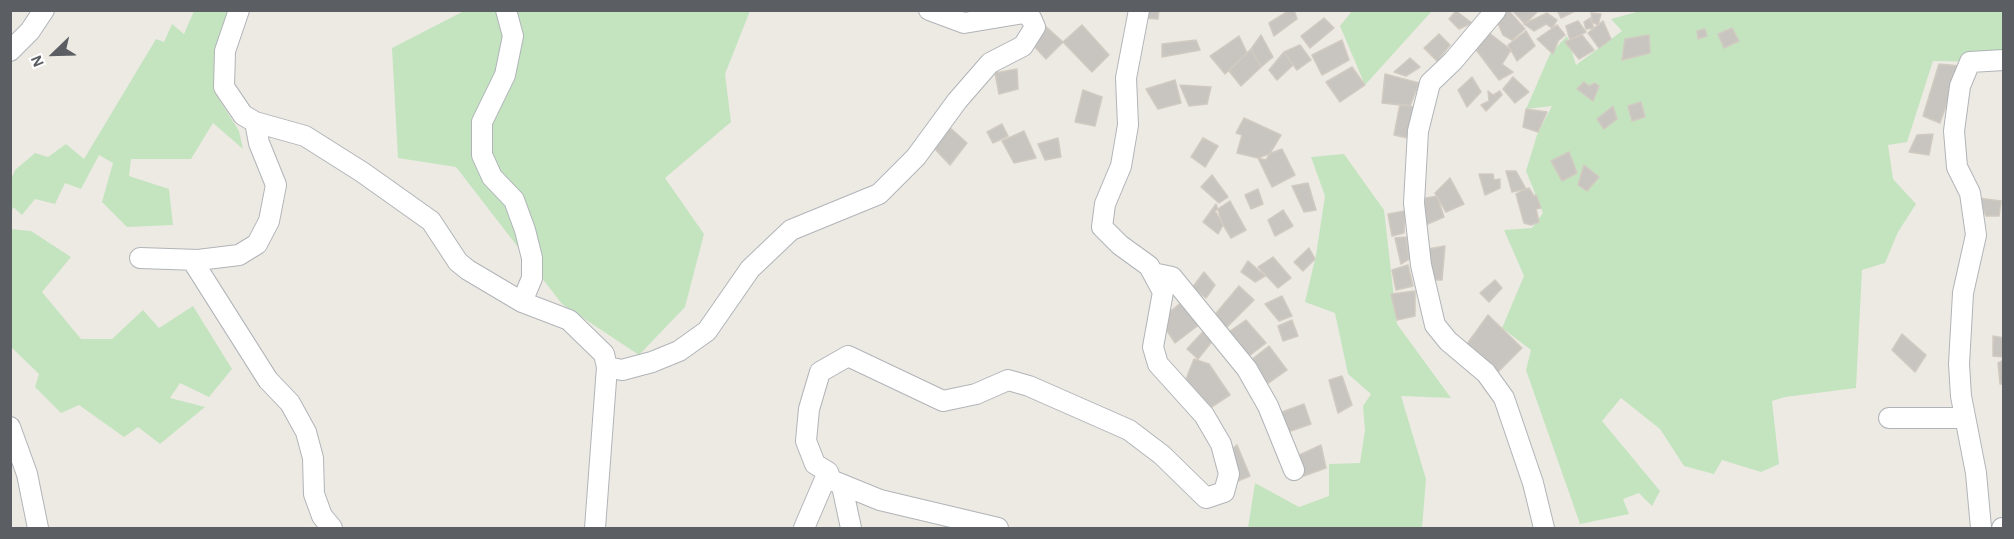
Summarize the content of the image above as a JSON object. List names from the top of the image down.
{
  "north": "bottom left"
}
